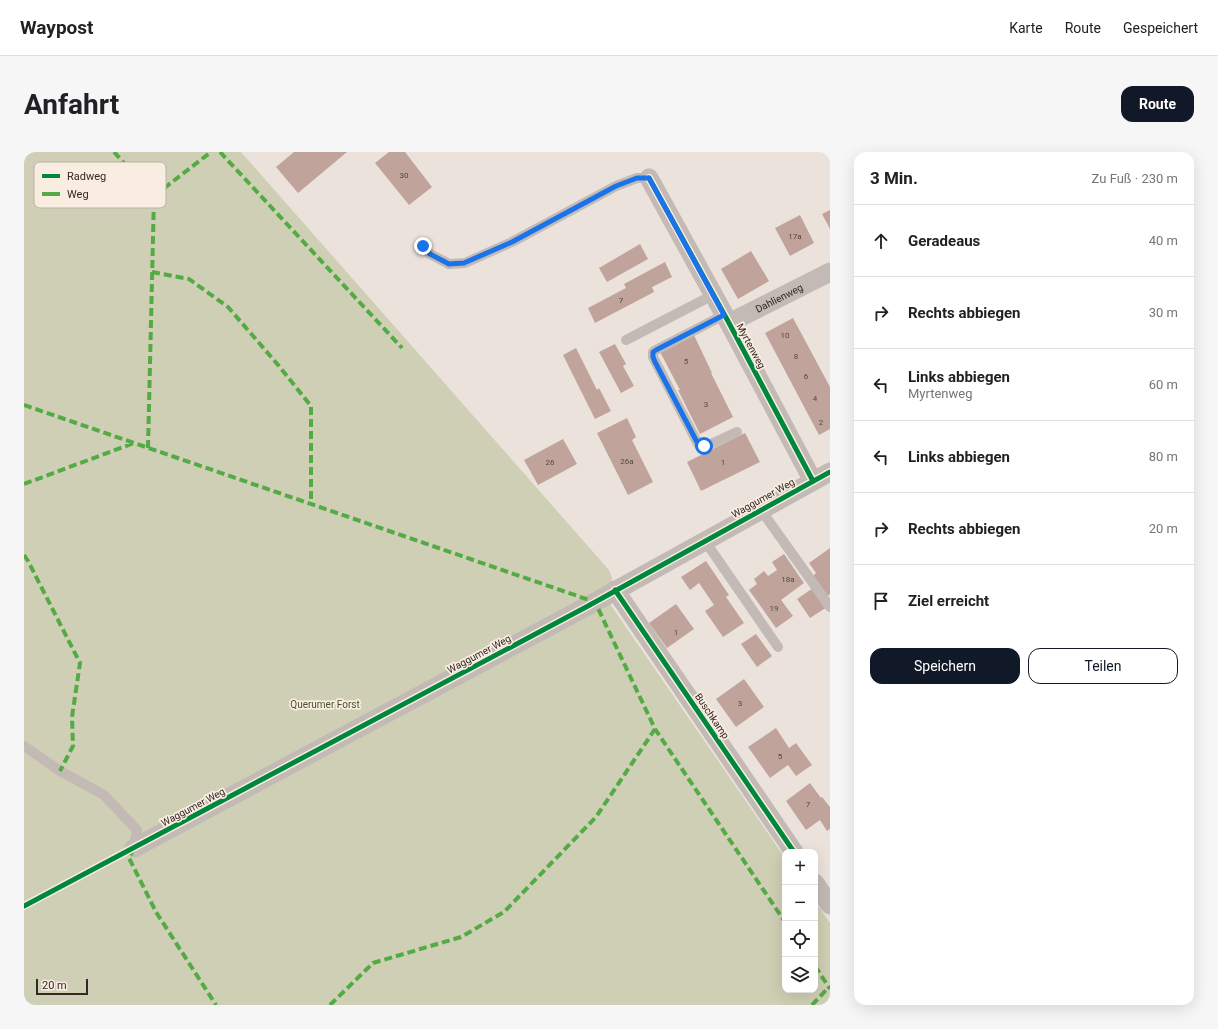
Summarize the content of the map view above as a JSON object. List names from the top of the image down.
{
  "streets": {
    "street": [
      "Dahlienweg",
      "Myrtenweg",
      "Waggumer Weg",
      "Buschkamp"
    ]
  },
  "crossings": [
    ["Dahlienweg", "Myrtenweg"],
    ["Myrtenweg", "Waggumer Weg"],
    ["Waggumer Weg", "Buschkamp"]
  ],
  "parks": ["Querumer Forst"],
  "house_numbers": [
    "30",
    "17a",
    "7",
    "10",
    "8",
    "5",
    "6",
    "4",
    "3",
    "2",
    "26a",
    "26",
    "1",
    "18a",
    "19",
    "1",
    "3",
    "5",
    "7"
  ],
  "legend": ["Radweg", "Weg"],
  "scale_bar": "20 m",
  "page": {
    "header": "Waypost",
    "nav": ["Karte", "Route", "Gespeichert"],
    "buttons": [
      "Route",
      ["Speichern", "Teilen"]
    ],
    "title": "Anfahrt",
    "heading": ["3 Min.", "Zu Fuß · 230 m"],
    "list": [
      ["Geradeaus", "40 m"],
      ["Rechts abbiegen", "30 m"],
      ["Links abbiegen", "Myrtenweg", "60 m"],
      ["Links abbiegen", "80 m"],
      ["Rechts abbiegen", "20 m"],
      "Ziel erreicht"
    ],
    "map_buttons": ["+", "−"],
    "scale": "20 m"
  }
}
